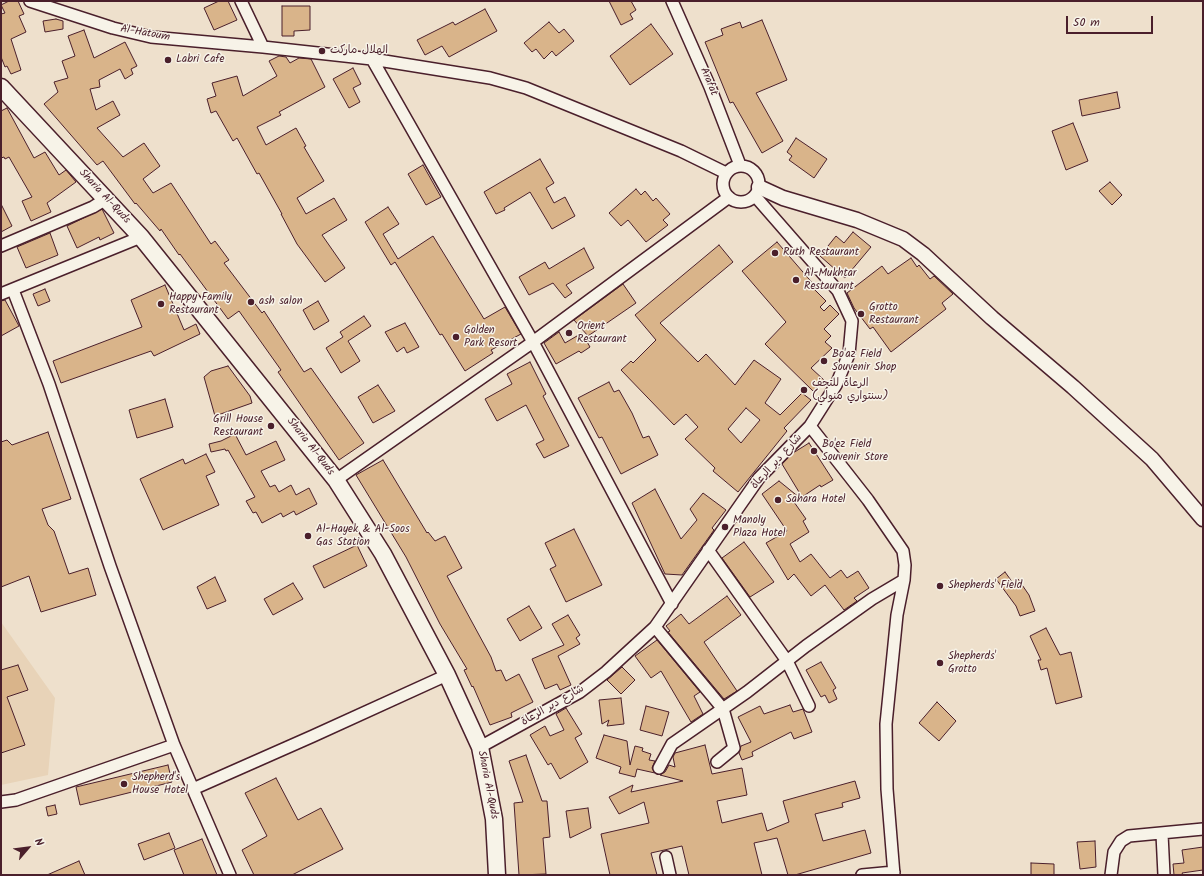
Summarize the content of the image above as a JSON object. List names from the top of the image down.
{
  "streets": {
    "main road": ["Sharia Al-Quds"],
    "street": ["Al-Hatoum", "Arafat", "شارع دير الرعاة"]
  },
  "crossings": [
    ["Al-Hatoum", "Arafat"],
    ["Al-Hatoum", "شارع دير الرعاة"],
    ["Arafat", "شارع دير الرعاة"],
    ["Sharia Al-Quds", "شارع دير الرعاة"]
  ],
  "places": [
    "الهلال ماركت",
    "Labri Cafe",
    "Ruth Restaurant",
    "Al-Mukhtar Restaurant",
    "ash salon",
    "Happy Family Restaurant",
    "Grotto Restaurant",
    "Orient Restaurant",
    "Golden Park Resort",
    "Bo'az Field Souvenir Shop",
    "الرعاة للتحف (سنتواري منولي)",
    "Grill House Restaurant",
    "Bo'ez Field Souvenir Store",
    "Sahara Hotel",
    "Manoly Plaza Hotel",
    "Al-Hayek & Al-Soos Gas Station",
    "Shepherds' Field",
    "Shepherds' Grotto",
    "Shepherd's House Hotel"
  ],
  "scale_bar": "50 m",
  "north": "top right"
}
